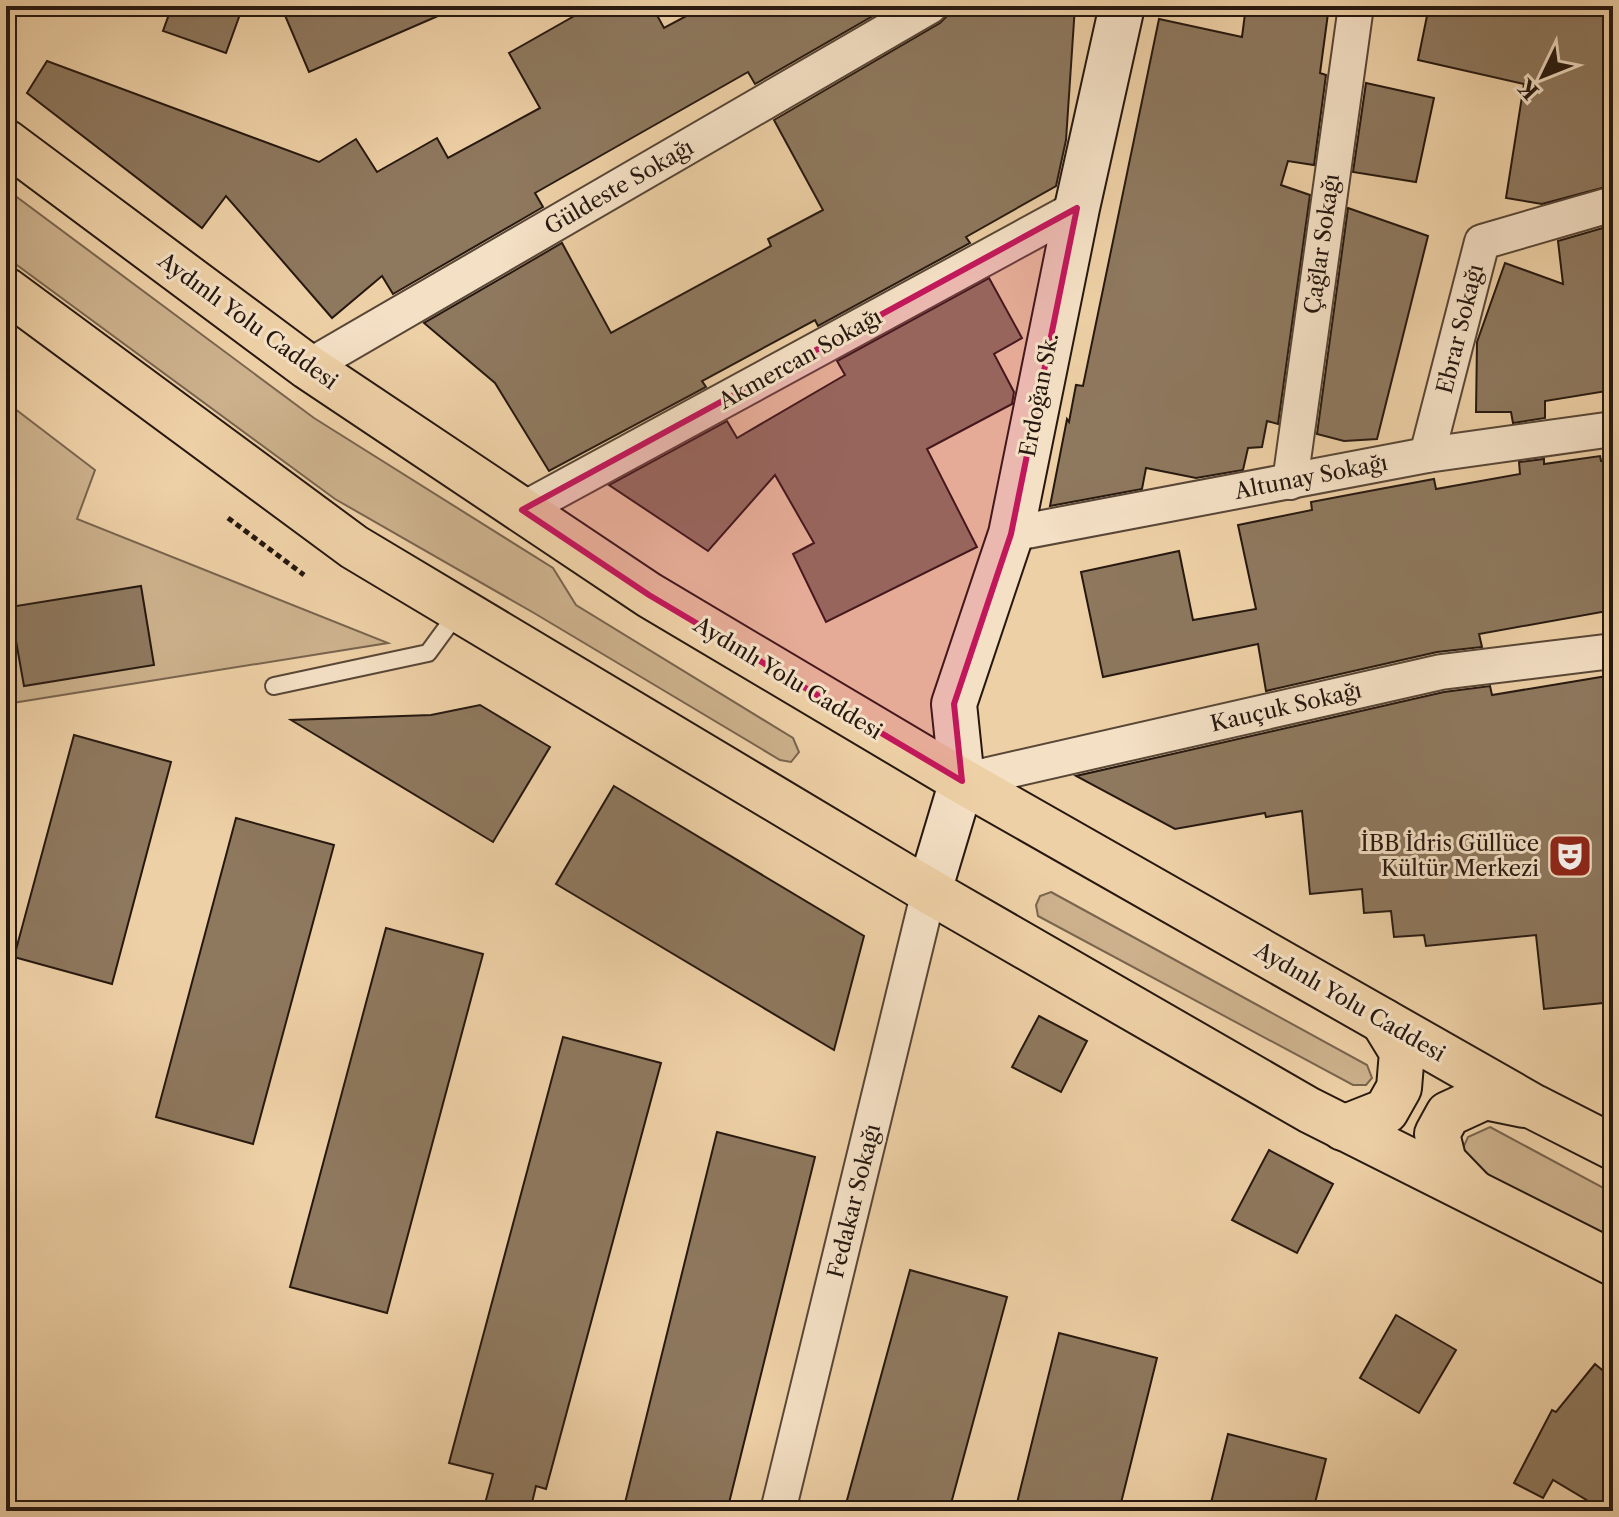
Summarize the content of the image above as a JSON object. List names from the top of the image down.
{
  "streets": {
    "main road": ["Aydınlı Yolu Caddesi"],
    "street": [
      "Güldeste Sokağı",
      "Çağlar Sokağı",
      "Ebrar Sokağı",
      "Akmercan Sokağı",
      "Erdoğan Sk.",
      "Altunay Sokağı",
      "Kauçuk Sokağı",
      "Fedakar Sokağı"
    ]
  },
  "crossings": [
    ["Güldeste Sokağı", "Aydınlı Yolu Caddesi"],
    ["Çağlar Sokağı", "Altunay Sokağı"],
    ["Aydınlı Yolu Caddesi", "Akmercan Sokağı"],
    ["Aydınlı Yolu Caddesi", "Erdoğan Sk."],
    ["Aydınlı Yolu Caddesi", "Kauçuk Sokağı"],
    ["Ebrar Sokağı", "Altunay Sokağı"],
    ["Akmercan Sokağı", "Erdoğan Sk."],
    ["Erdoğan Sk.", "Altunay Sokağı"],
    ["Erdoğan Sk.", "Kauçuk Sokağı"]
  ],
  "places": {
    "theatre": ["İBB İdris Güllüce Kültür Merkezi"]
  },
  "north": "bottom left"
}
